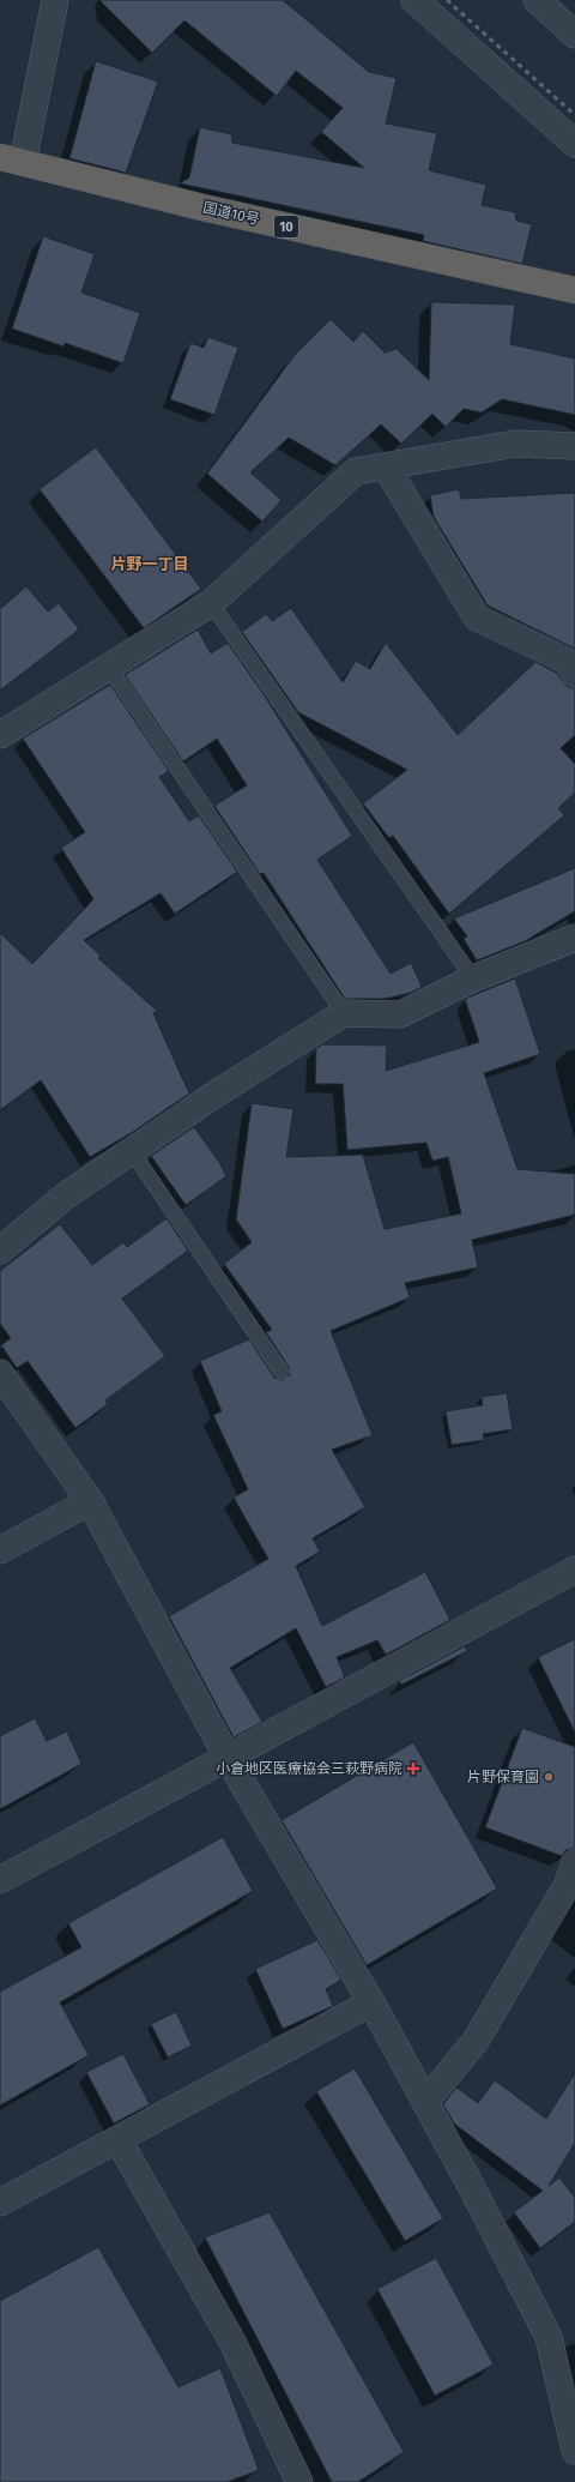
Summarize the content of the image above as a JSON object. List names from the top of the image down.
{
  "streets": {
    "highway": ["国道10号", "10"]
  },
  "districts": ["片野一丁目"],
  "places": {
    "health": ["小倉地区医療協会三萩野病院"],
    "other": ["片野保育園"]
  }
}
